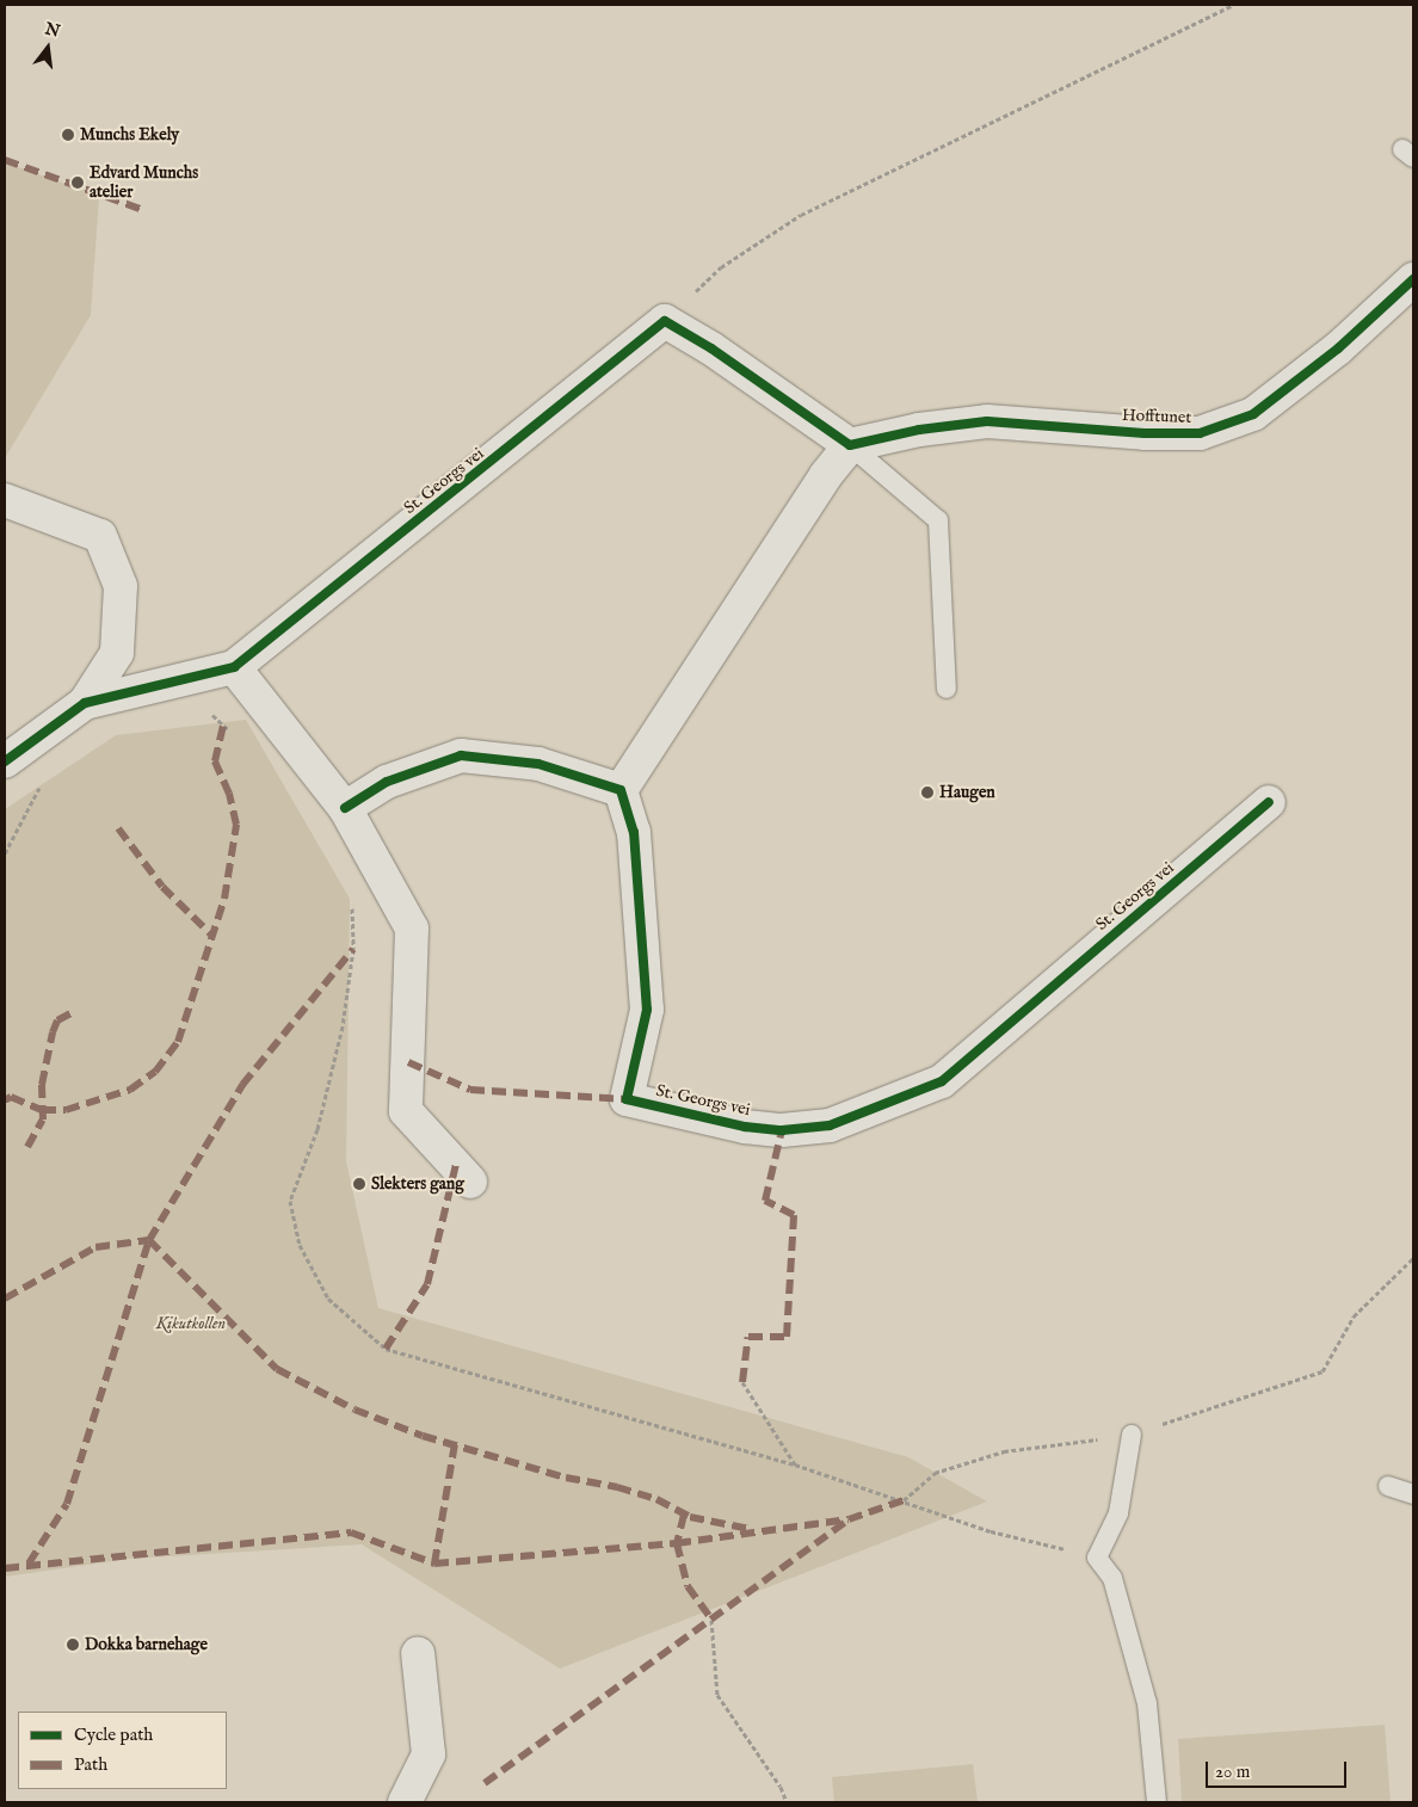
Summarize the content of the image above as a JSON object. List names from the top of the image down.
{
  "streets": {
    "street": ["Hofftunet", "St. Georgs vei"]
  },
  "parks": ["Kikutkollen"],
  "places": [
    "Munchs Ekely",
    "Edvard Munchs atelier",
    "Haugen",
    "Slekters gang",
    "Dokka barnehage"
  ],
  "legend": ["Cycle path", "Path"],
  "scale_bar": "20 m",
  "north": "top"
}
